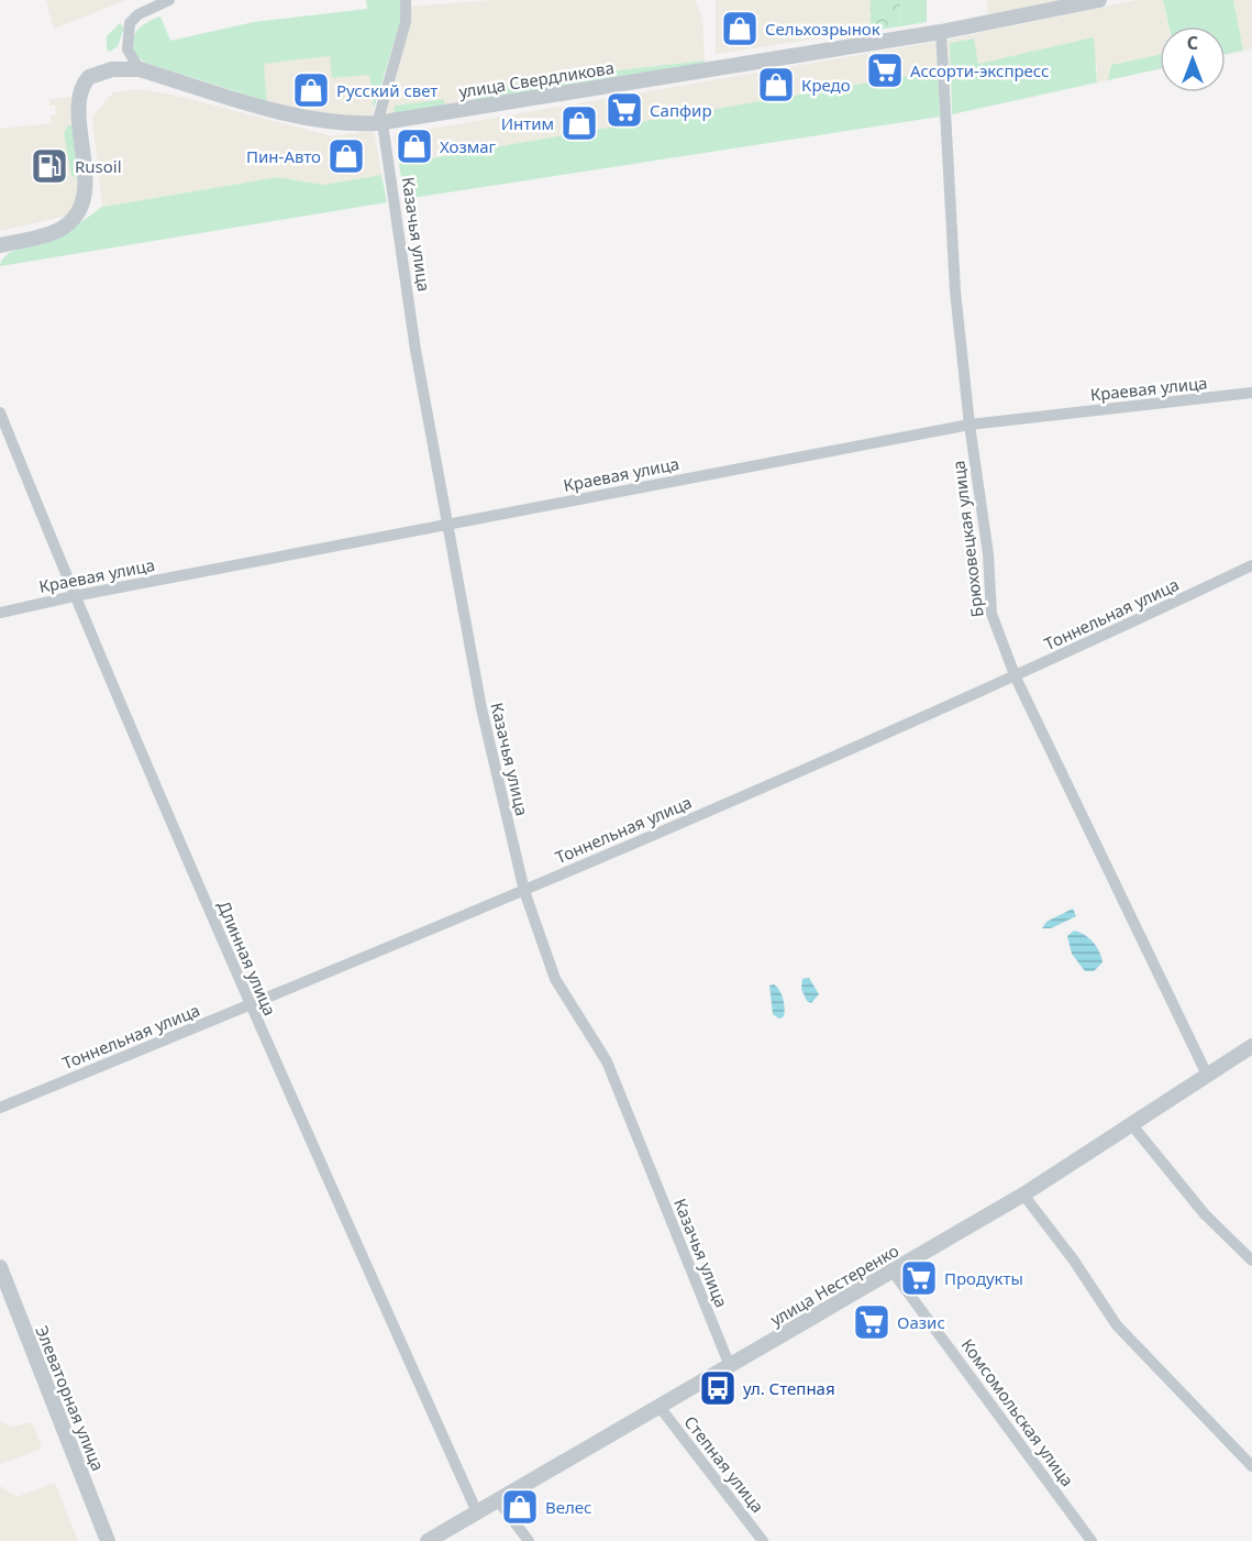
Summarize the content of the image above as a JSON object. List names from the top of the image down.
{
  "streets": {
    "street": [
      "улица Свердликова",
      "Казачья улица",
      "Краевая улица",
      "Брюховецкая улица",
      "Тоннельная улица",
      "Длинная улица",
      "улица Нестеренко",
      "Элеваторная улица",
      "Комсомольская улица",
      "Степная улица"
    ]
  },
  "crossings": [
    ["улица Свердликова", "Казачья улица"],
    ["улица Свердликова", "Брюховецкая улица"],
    ["Казачья улица", "Краевая улица"],
    ["Казачья улица", "Тоннельная улица"],
    ["Казачья улица", "улица Нестеренко"],
    ["Краевая улица", "Брюховецкая улица"],
    ["Краевая улица", "Длинная улица"],
    ["Брюховецкая улица", "Тоннельная улица"],
    ["Брюховецкая улица", "улица Нестеренко"],
    ["Тоннельная улица", "Длинная улица"],
    ["Длинная улица", "улица Нестеренко"],
    ["улица Нестеренко", "Комсомольская улица"],
    ["улица Нестеренко", "Степная улица"]
  ],
  "places": {
    "shop": [
      "Сельхозрынок",
      "Кредо",
      "Русский свет",
      "Интим",
      "Хозмаг",
      "Пин-Авто",
      "Велес"
    ],
    "supermarket": [
      "Ассорти-экспресс",
      "Сапфир",
      "Продукты",
      "Оазис"
    ],
    "fuel station": ["Rusoil"],
    "bus stop": ["ул. Степная"]
  },
  "north": "top"
}
